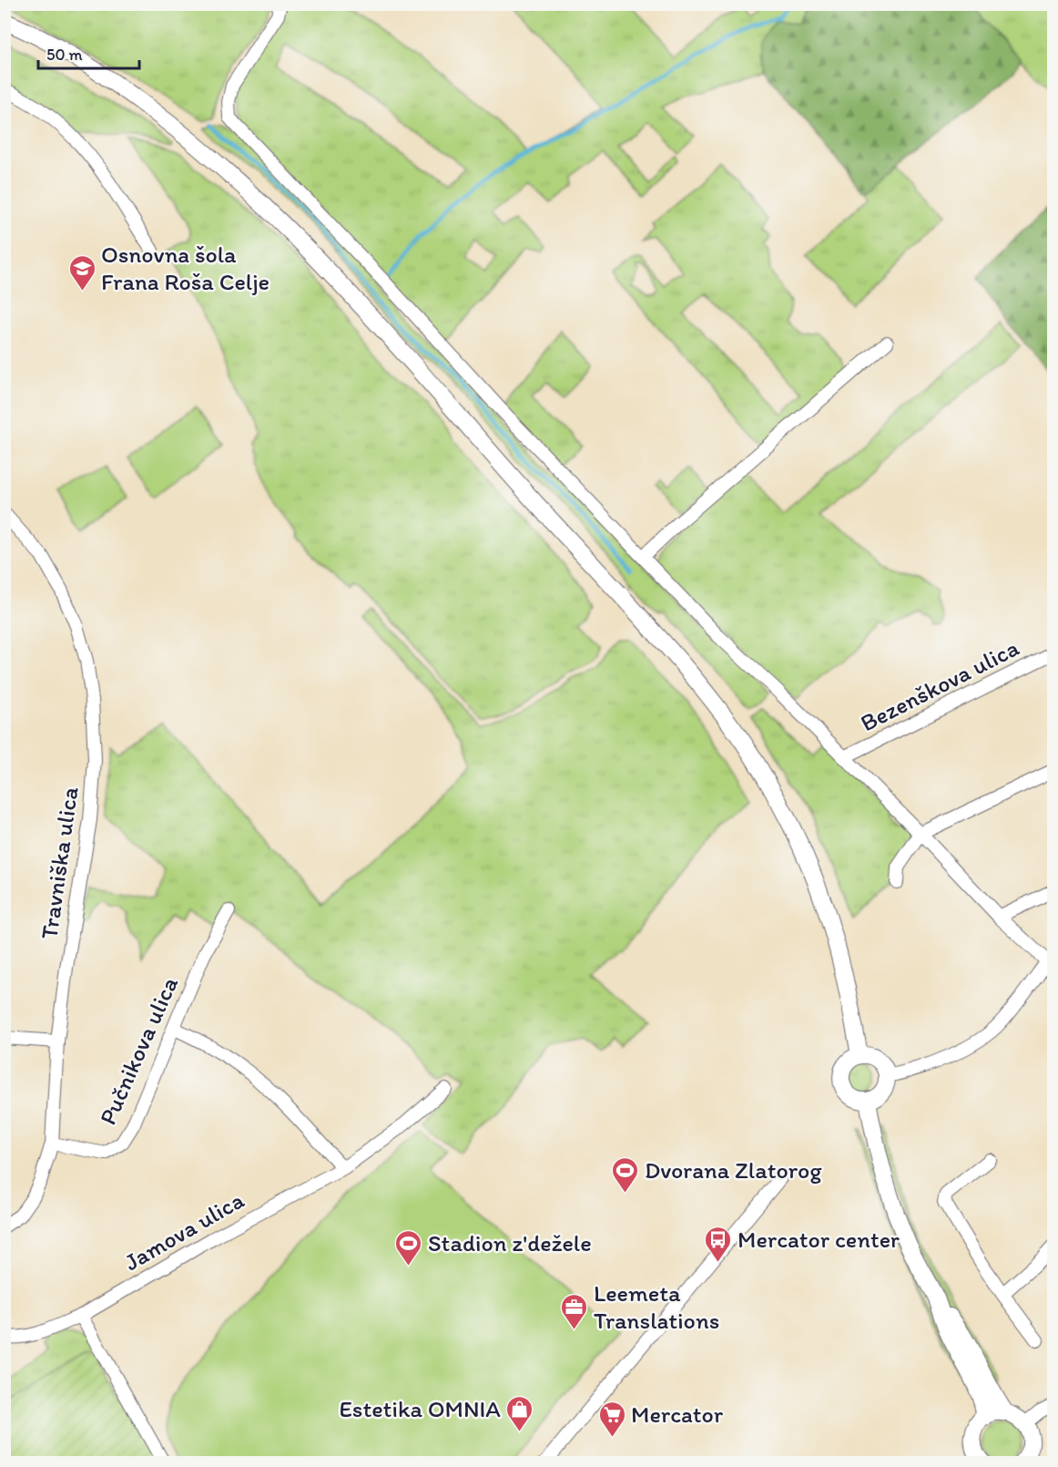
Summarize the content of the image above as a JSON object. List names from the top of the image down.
{
  "streets": {
    "street": [
      "Bezenškova ulica",
      "Travniška ulica",
      "Pučnikova ulica",
      "Jamova ulica"
    ]
  },
  "crossings": [
    ["Travniška ulica", "Pučnikova ulica"]
  ],
  "places": {
    "school or university": ["Osnovna šola Frana Roša Celje"],
    "sports": ["Dvorana Zlatorog", "Stadion z'dežele"],
    "bus stop": ["Mercator center"],
    "office": ["Leemeta Translations"],
    "shop": ["Estetika OMNIA"],
    "supermarket": ["Mercator"]
  },
  "scale_bar": "50 m"
}
